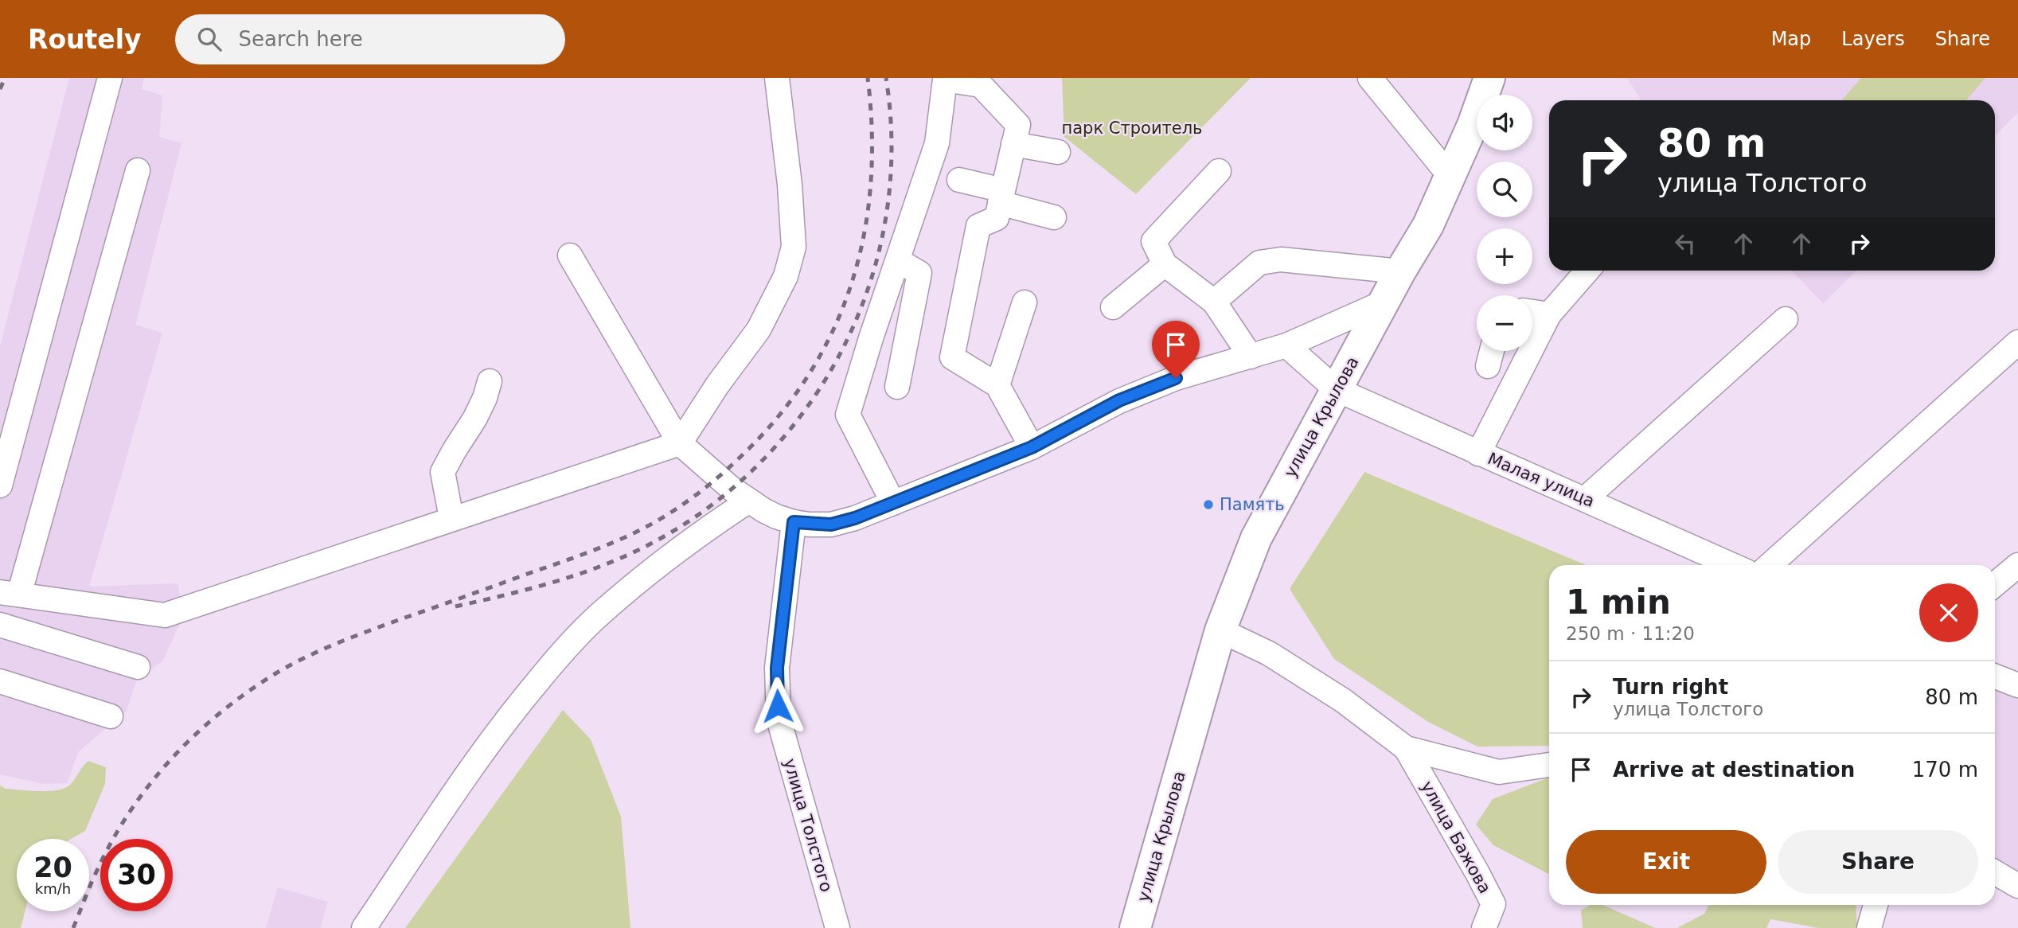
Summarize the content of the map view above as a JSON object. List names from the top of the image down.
{
  "streets": {
    "main road": ["улица Крылова"],
    "street": ["Малая улица", "улица Толстого", "улица Бажова"]
  },
  "crossings": [
    ["улица Крылова", "Малая улица"]
  ],
  "parks": ["парк Строитель"],
  "places": ["Память"],
  "page": {
    "header": "Routely",
    "search": "Search here",
    "nav": ["Map", "Layers", "Share"],
    "map_buttons": ["+", "−"],
    "turn": ["80 m", "улица Толстого"],
    "heading": ["1 min", "250 m · 11:20"],
    "list": [
      {
        "name": "Turn right",
        "note": "улица Толстого",
        "value": "80 m"
      },
      {
        "name": "Arrive at destination",
        "value": "170 m"
      }
    ],
    "buttons": ["Exit", "Share"],
    "speed": "20 km/h",
    "limit": "30"
  }
}
